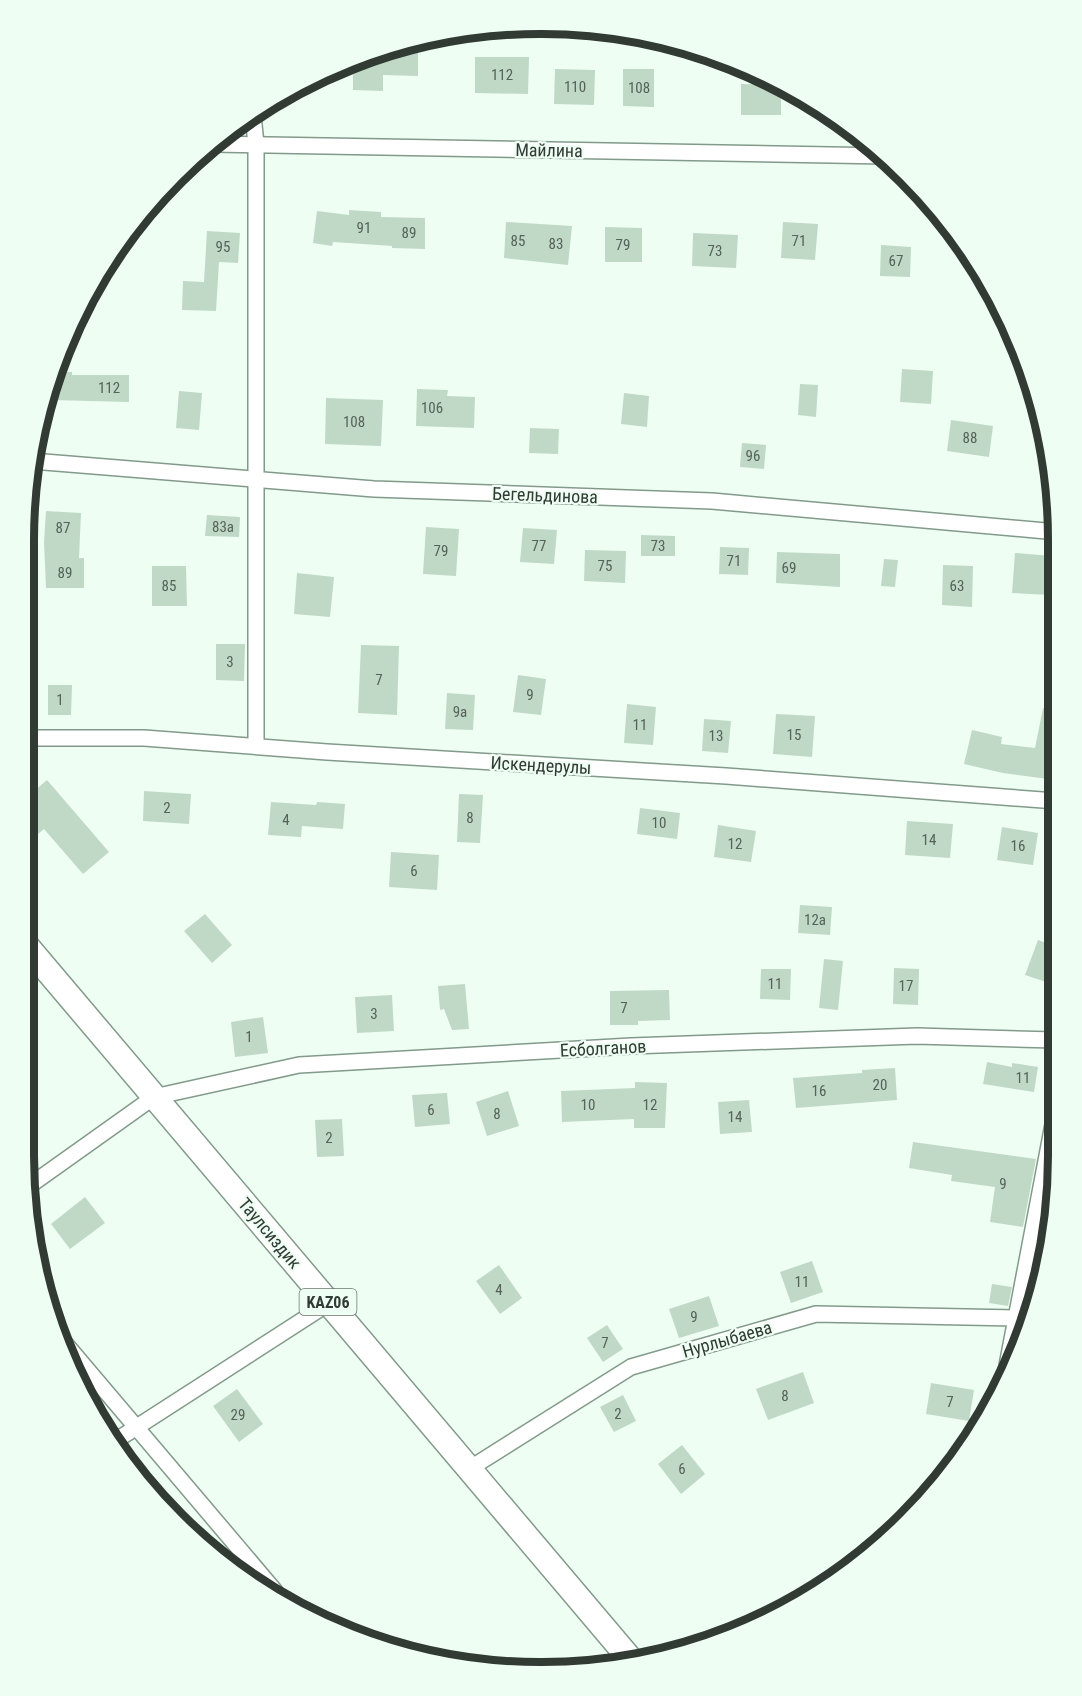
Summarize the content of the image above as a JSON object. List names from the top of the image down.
{
  "streets": {
    "main road": ["Таулсиздик", "KAZ06"],
    "street": [
      "Майлина",
      "Бегельдинова",
      "Искендерулы",
      "Есболганов",
      "Нурлыбаева"
    ]
  },
  "crossings": [
    ["Есболганов", "Таулсиздик"],
    ["Таулсиздик", "Нурлыбаева"]
  ],
  "house_numbers": [
    "112",
    "110",
    "108",
    "91",
    "89",
    "85",
    "71",
    "83",
    "79",
    "95",
    "73",
    "67",
    "112",
    "106",
    "108",
    "88",
    "96",
    "83а",
    "87",
    "77",
    "73",
    "79",
    "71",
    "75",
    "69",
    "89",
    "85",
    "63",
    "3",
    "7",
    "9",
    "1",
    "9а",
    "11",
    "15",
    "13",
    "2",
    "8",
    "4",
    "10",
    "14",
    "12",
    "16",
    "6",
    "12а",
    "11",
    "17",
    "7",
    "3",
    "1",
    "11",
    "20",
    "16",
    "10",
    "12",
    "6",
    "8",
    "14",
    "2",
    "9",
    "11",
    "4",
    "9",
    "7",
    "8",
    "7",
    "2",
    "29",
    "6"
  ]
}
